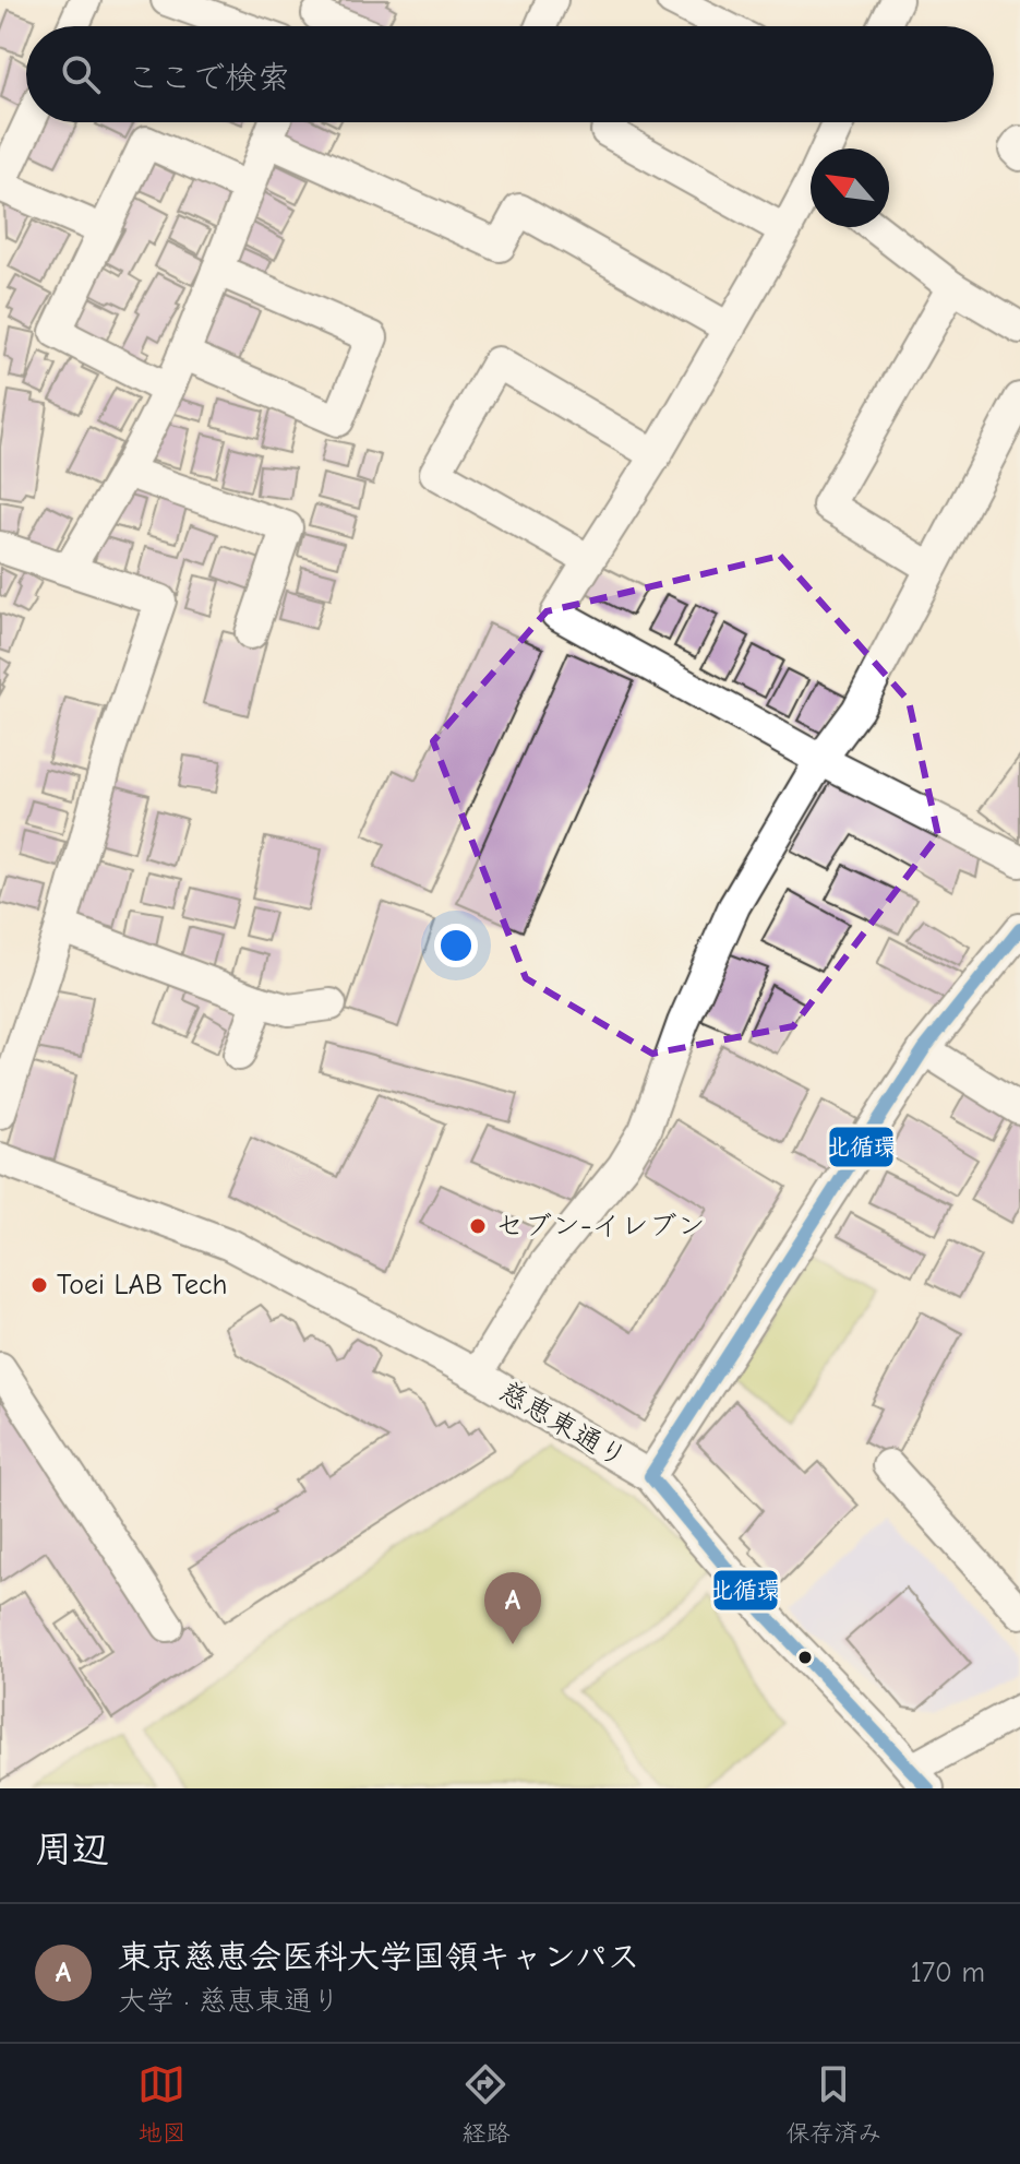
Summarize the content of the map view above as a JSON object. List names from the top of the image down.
{
  "streets": {
    "street": ["慈恵東通り"]
  },
  "places": ["セブン-イレブン", "Toei LAB Tech"],
  "lines": ["transit line 北循環"],
  "north": "top left",
  "page": {
    "search": "ここで検索",
    "pins": "A",
    "heading": "周辺",
    "list": [
      {
        "mark": "A",
        "name": "東京慈恵会医科大学国領キャンパス",
        "note": "大学 · 慈恵東通り",
        "value": "170 m"
      }
    ],
    "nav": ["地図", "経路", "保存済み"]
  }
}
